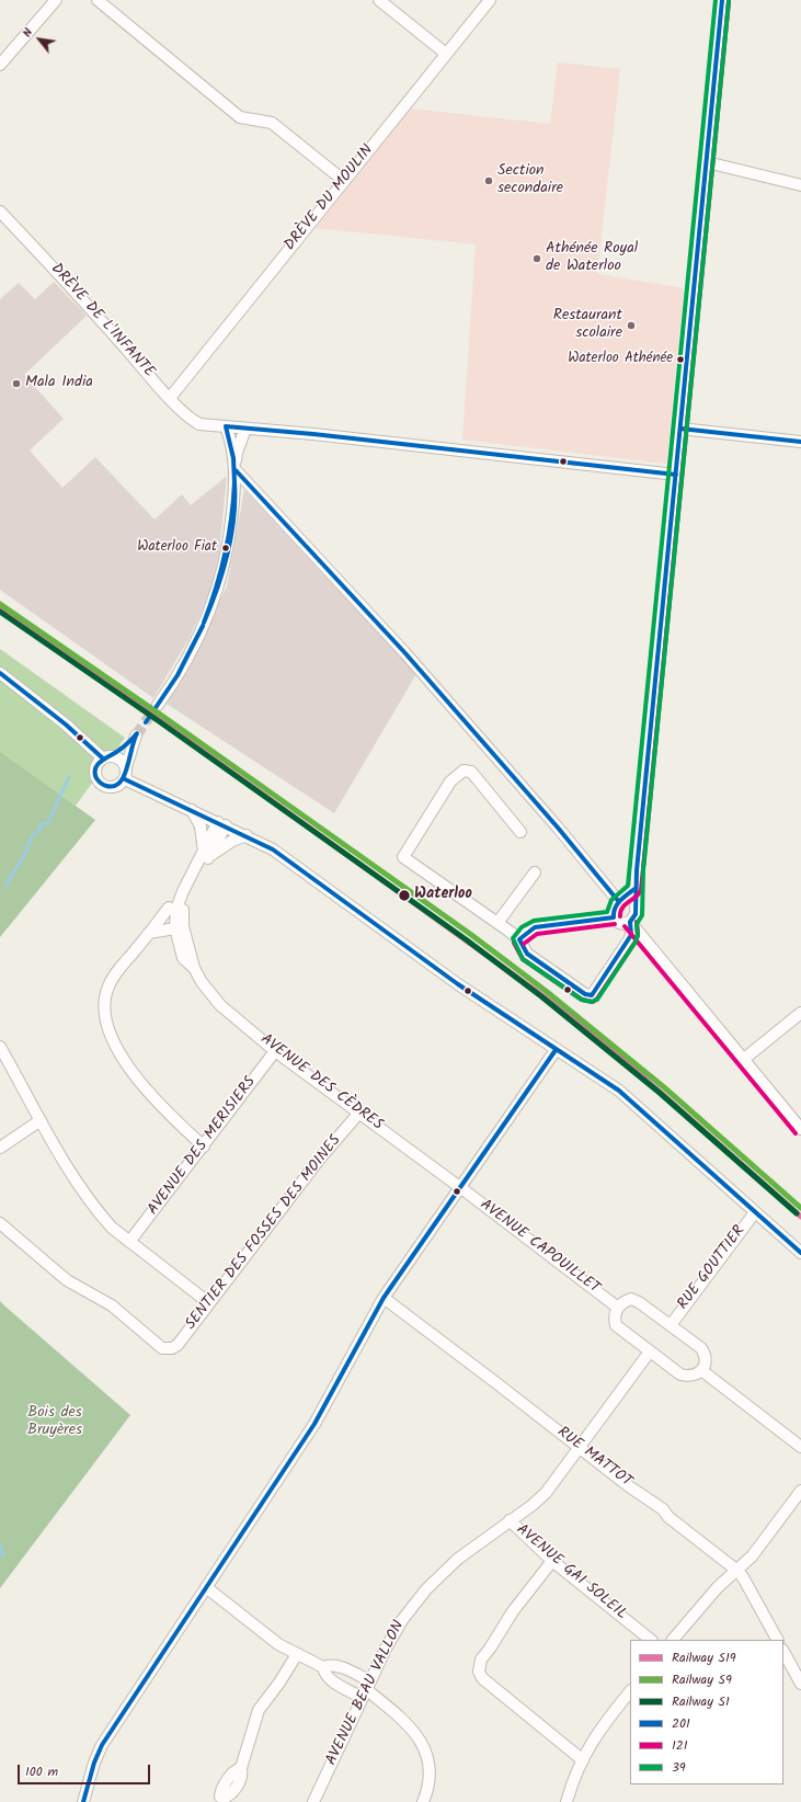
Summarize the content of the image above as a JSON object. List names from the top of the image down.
{
  "streets": {
    "street": [
      "DRÈVE DU MOULIN",
      "DRÈVE DE L'INFANTE",
      "AVENUE DES CÈDRES",
      "AVENUE DES MERISIERS",
      "SENTIER DES FOSSES DES MOINES",
      "AVENUE CAPOUILLET",
      "RUE GOUTTIER",
      "RUE MATTOT",
      "AVENUE GAI SOLEIL",
      "AVENUE BEAU VALLON"
    ]
  },
  "crossings": [
    ["DRÈVE DU MOULIN", "DRÈVE DE L'INFANTE"],
    ["AVENUE DES CÈDRES", "AVENUE DES MERISIERS"],
    ["AVENUE DES CÈDRES", "SENTIER DES FOSSES DES MOINES"],
    ["AVENUE DES CÈDRES", "AVENUE CAPOUILLET"],
    ["RUE MATTOT", "AVENUE BEAU VALLON"],
    ["AVENUE GAI SOLEIL", "AVENUE BEAU VALLON"]
  ],
  "parks": ["Bois des Bruyères"],
  "places": [
    "Section secondaire",
    "Athénée Royal de Waterloo",
    "Restaurant scolaire",
    "Waterloo Athénée",
    "Mala India",
    "Waterloo Fiat",
    "Waterloo"
  ],
  "lines": [
    "transit line 201",
    "transit line 39",
    "transit line 121",
    "rail line S9",
    "rail line S19",
    "rail line S1"
  ],
  "legend": [
    "Railway S19",
    "Railway S9",
    "Railway S1",
    "201",
    "121",
    "39"
  ],
  "scale_bar": "100 m",
  "north": "top left"
}
